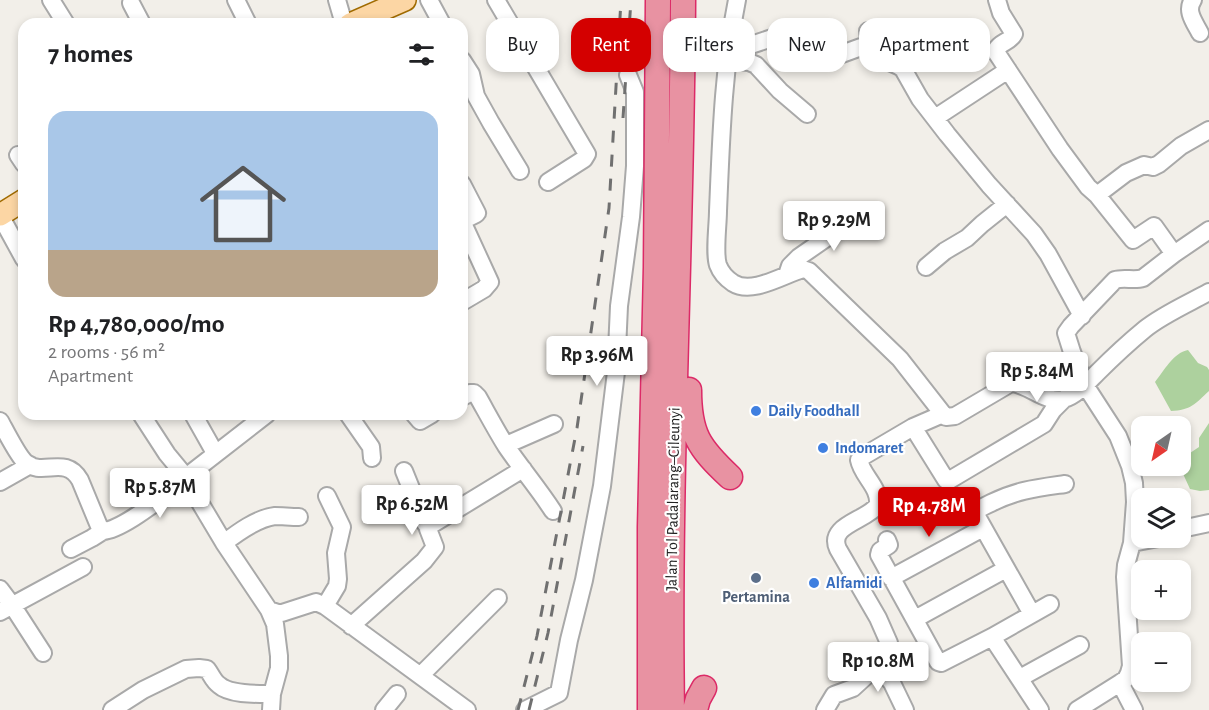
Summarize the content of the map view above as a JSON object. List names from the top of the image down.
{
  "streets": {
    "highway": ["Jalan Tol Padalarang–Cileunyi"]
  },
  "places": [
    "Daily Foodhall",
    "Indomaret",
    "Pertamina",
    "Alfamidi"
  ],
  "north": "bottom left",
  "page": {
    "chip": [
      "Buy",
      "Rent",
      "Filters",
      "New",
      "Apartment"
    ],
    "heading": "7 homes",
    "list": [
      {
        "name": "Rp 4,780,000/mo",
        "note": "2 rooms · 56 m² · Apartment"
      }
    ],
    "price": [
      "Rp 9.29M",
      "Rp 3.96M",
      "Rp 5.84M",
      "Rp 5.87M",
      "Rp 6.52M",
      "Rp 4.78M",
      "Rp 10.8M"
    ],
    "map_buttons": ["+", "−"]
  }
}
